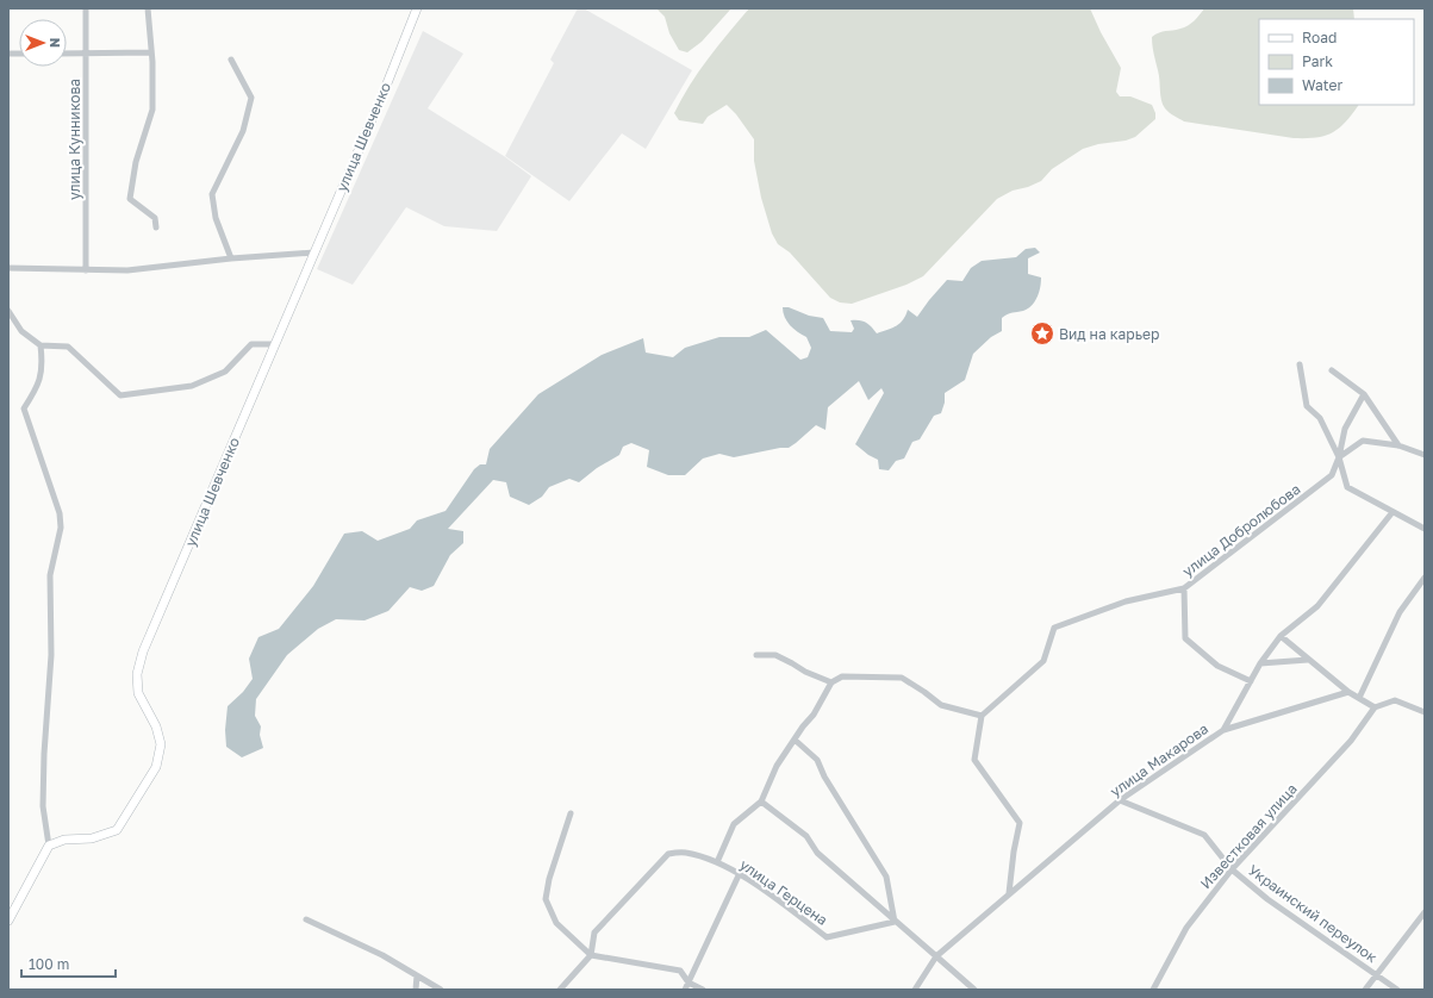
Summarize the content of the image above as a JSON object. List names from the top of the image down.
{
  "streets": {
    "street": [
      "улица Шевченко",
      "улица Кунникова",
      "улица Добролюбова",
      "улица Макарова",
      "Известковая улица",
      "улица Герцена",
      "Украинский переулок"
    ]
  },
  "crossings": [
    ["улица Макарова", "Украинский переулок"],
    ["Известковая улица", "Украинский переулок"]
  ],
  "places": {
    "place": ["Вид на карьер"]
  },
  "legend": ["Road", "Park", "Water"],
  "scale_bar": "100 m",
  "north": "right"
}
